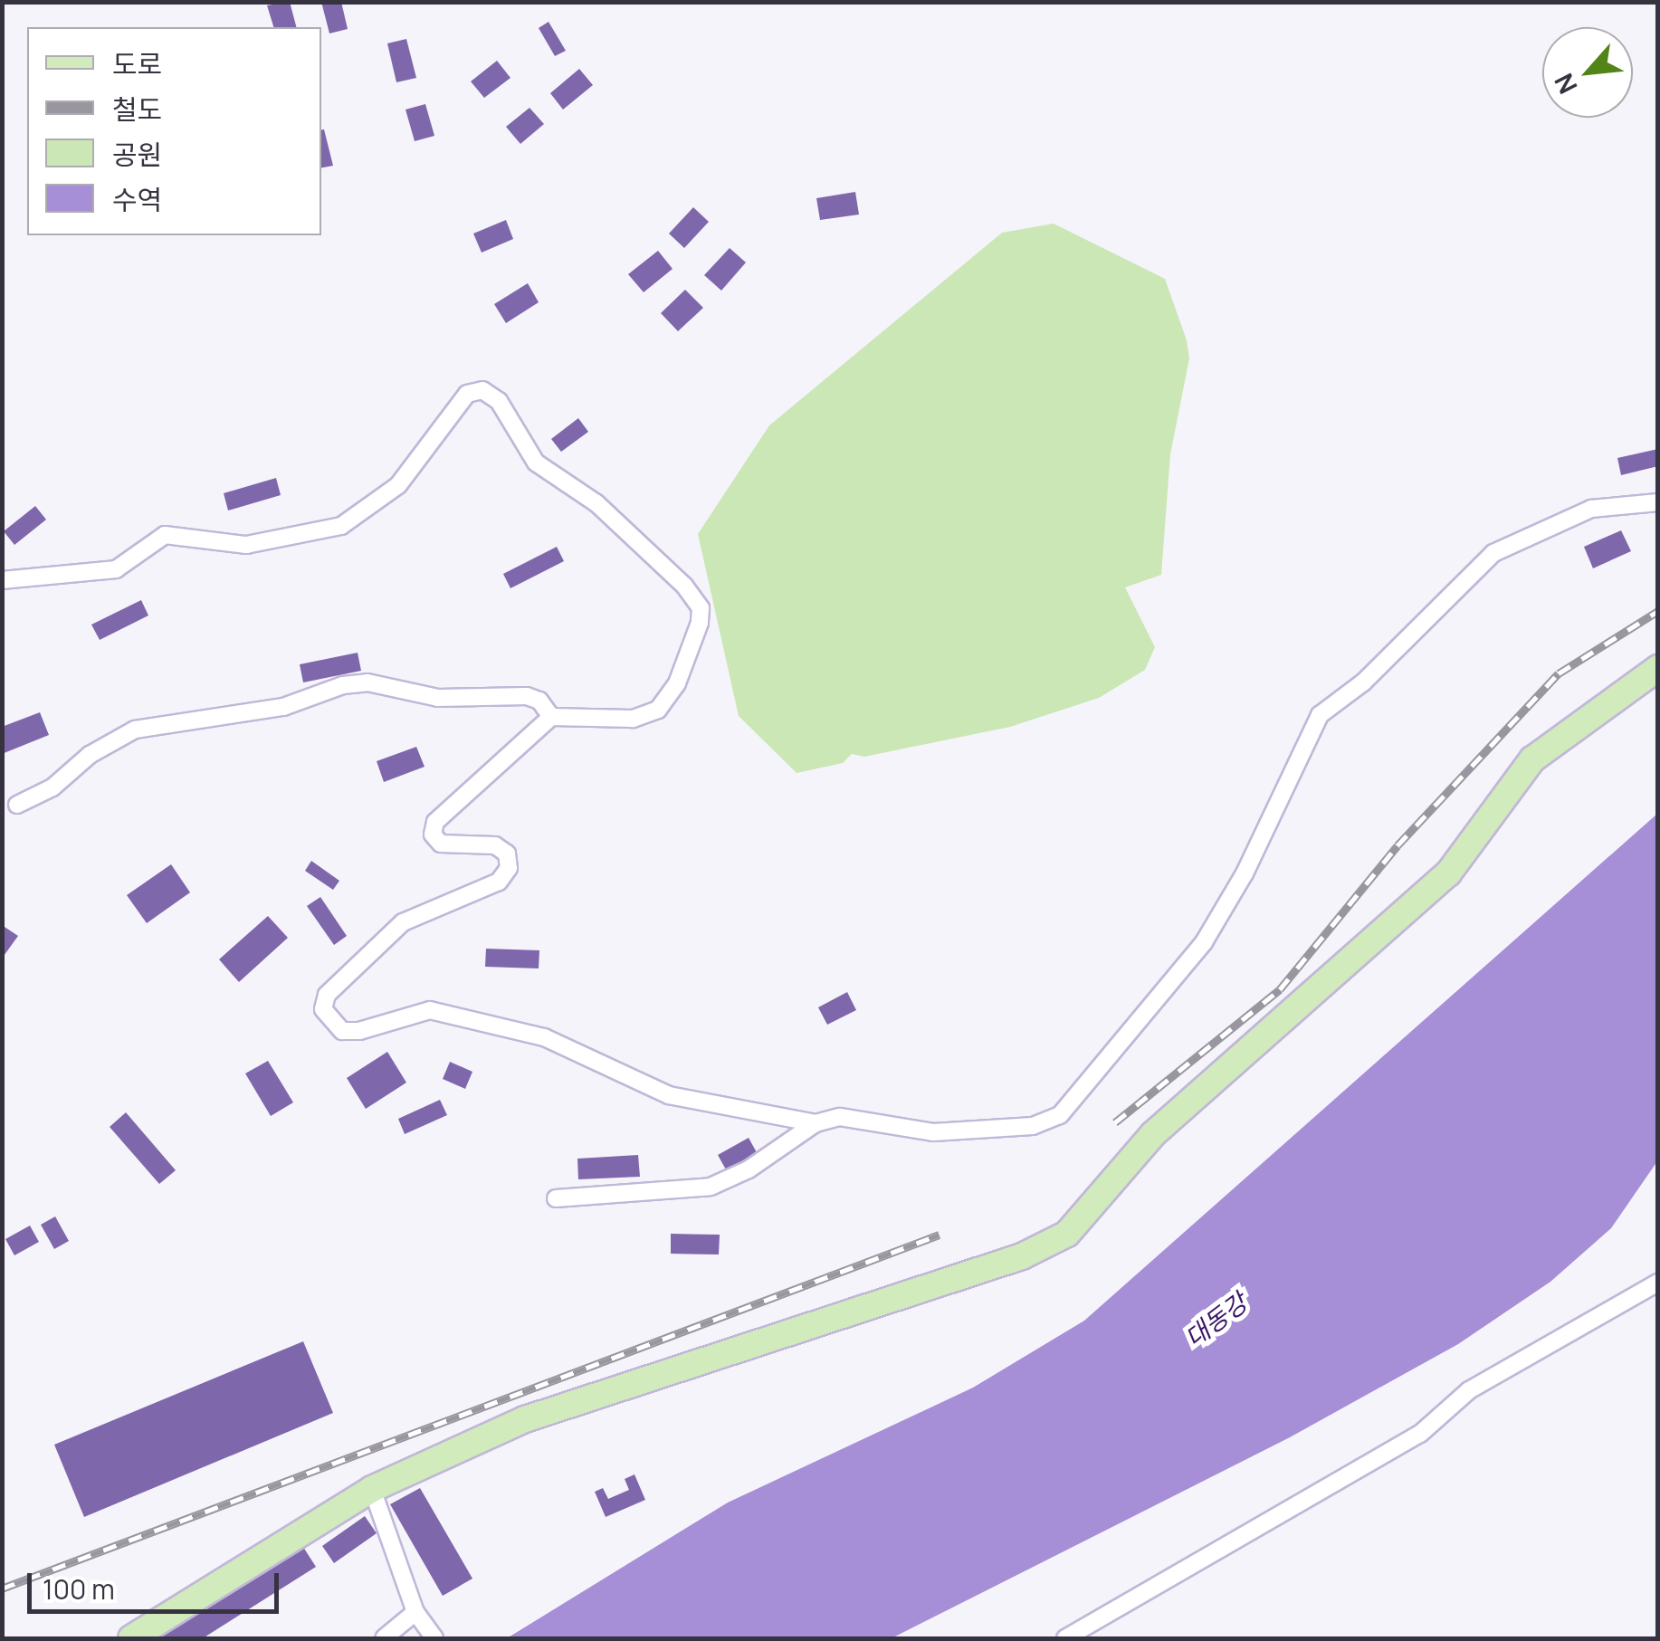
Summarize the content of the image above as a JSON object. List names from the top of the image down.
{
  "water": ["대동강"],
  "legend": [
    "도로",
    "철도",
    "공원",
    "수역"
  ],
  "scale_bar": "100 m",
  "north": "bottom left"
}
